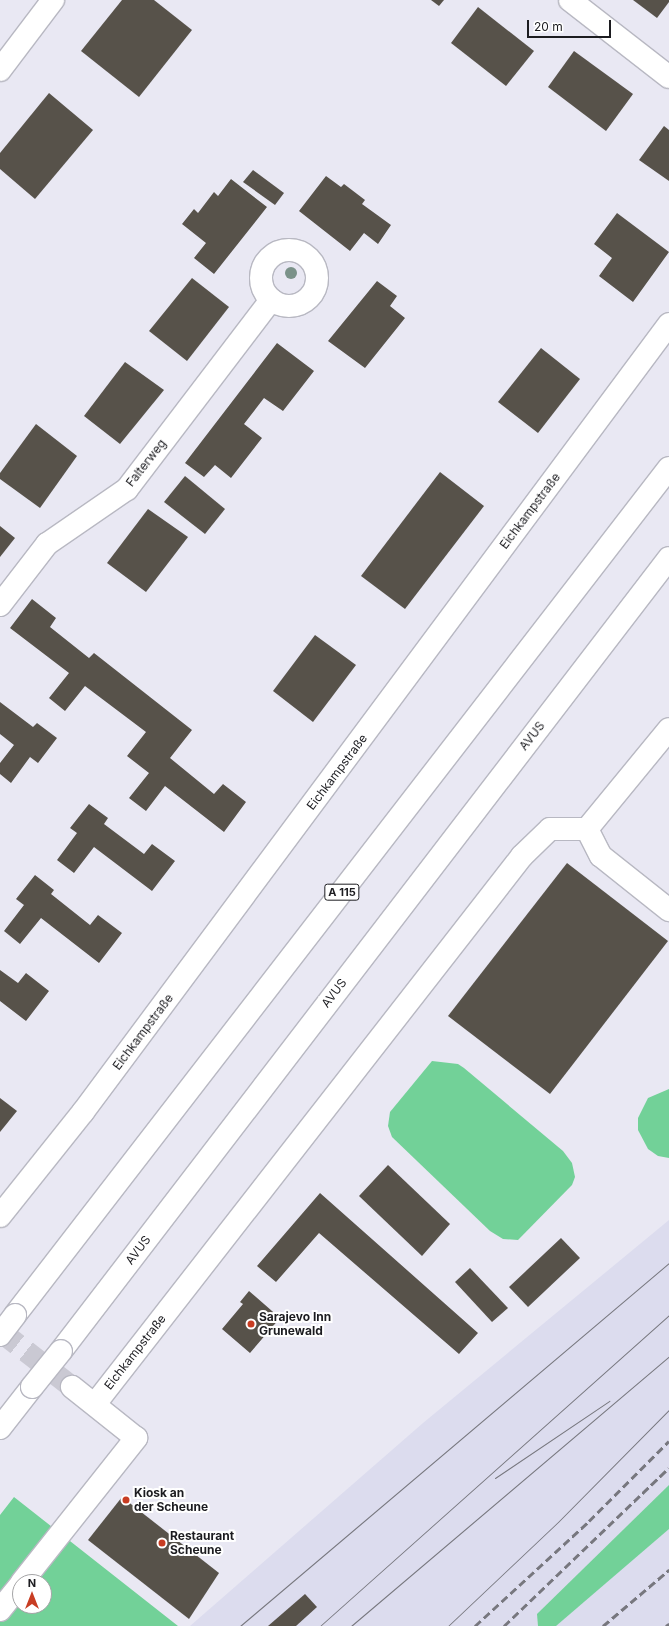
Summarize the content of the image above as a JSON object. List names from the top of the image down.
{
  "streets": {
    "main road": [
      "Falterweg",
      "Eichkampstraße",
      "AVUS",
      "A 115"
    ]
  },
  "places": ["Sarajevo Inn Grunewald", "Kiosk an der Scheune", "Restaurant Scheune"],
  "scale_bar": "20 m",
  "north": "top"
}
